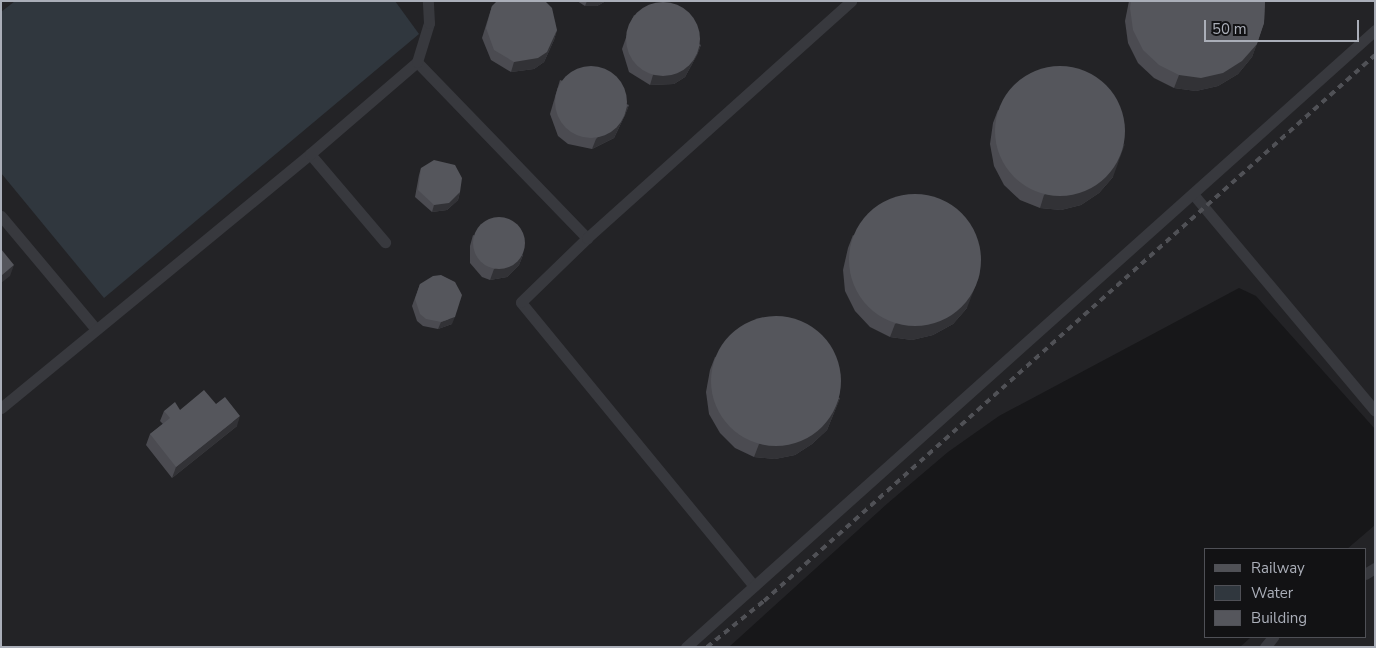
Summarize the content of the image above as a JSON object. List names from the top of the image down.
{
  "legend": ["Railway", "Water", "Building"],
  "scale_bar": "50 m"
}
